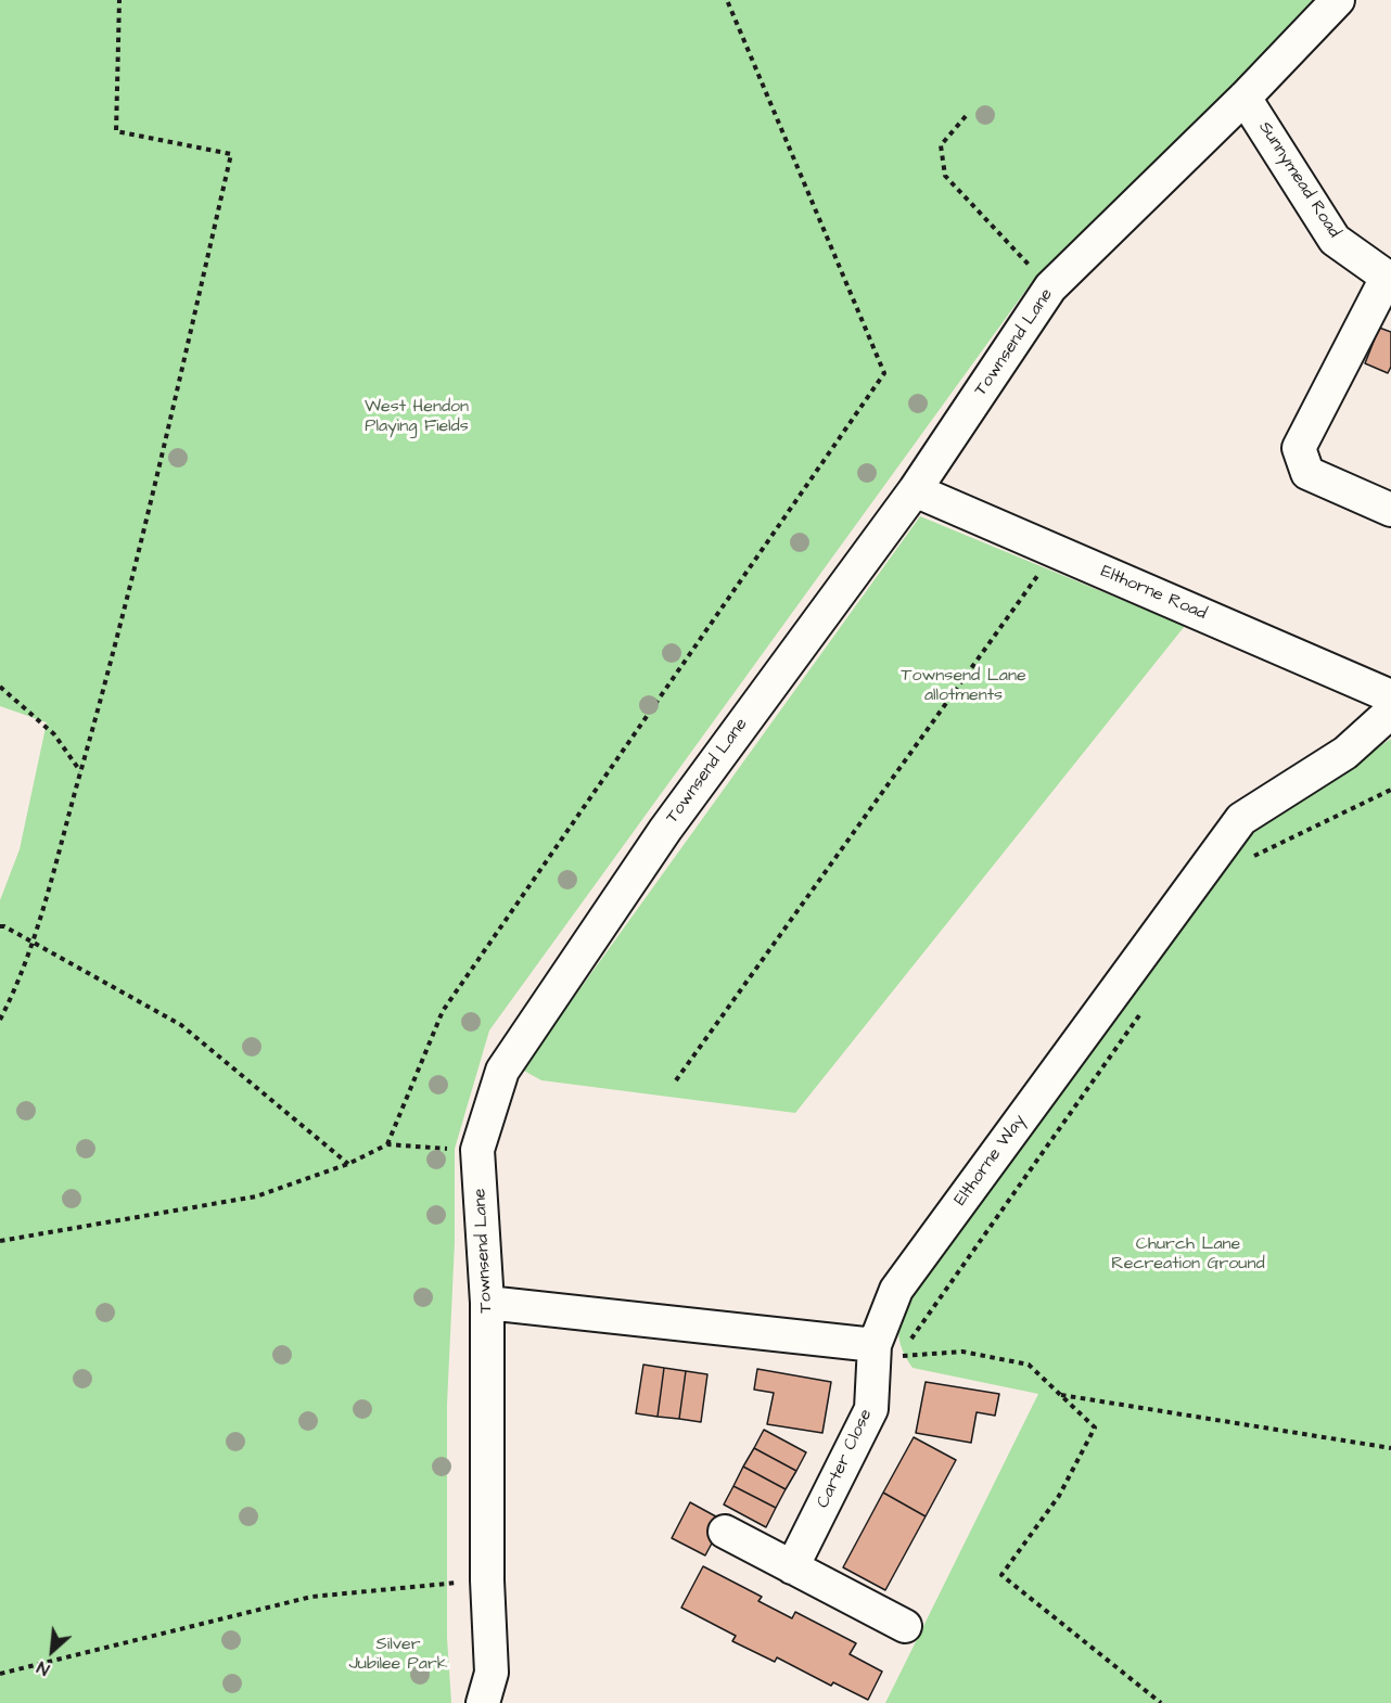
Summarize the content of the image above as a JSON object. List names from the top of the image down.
{
  "streets": {
    "street": [
      "Sunnymead Road",
      "Townsend Lane",
      "Elthorne Road",
      "Elthorne Way",
      "Carter Close"
    ]
  },
  "crossings": [
    ["Sunnymead Road", "Townsend Lane"],
    ["Townsend Lane", "Elthorne Road"],
    ["Elthorne Way", "Carter Close"]
  ],
  "parks": [
    "West Hendon Playing Fields",
    "Townsend Lane allotments",
    "Church Lane Recreation Ground",
    "Silver Jubilee Park"
  ],
  "north": "bottom left"
}
